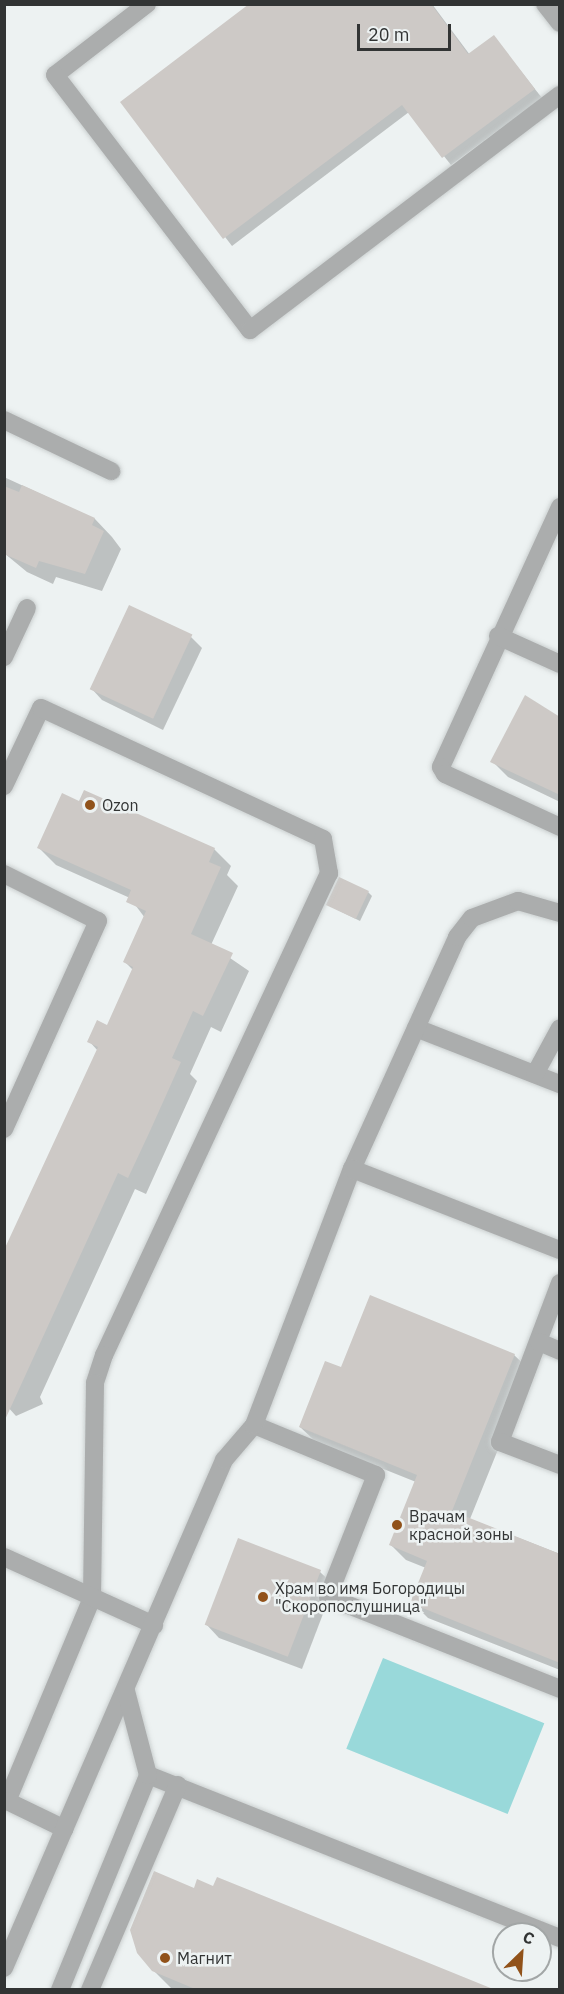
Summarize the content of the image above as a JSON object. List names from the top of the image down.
{
  "places": [
    "Ozon",
    "Врачам красной зоны",
    "Храм во имя Богородицы \"Скоропослушница\"",
    "Магнит"
  ],
  "scale_bar": "20 m",
  "north": "top right"
}
